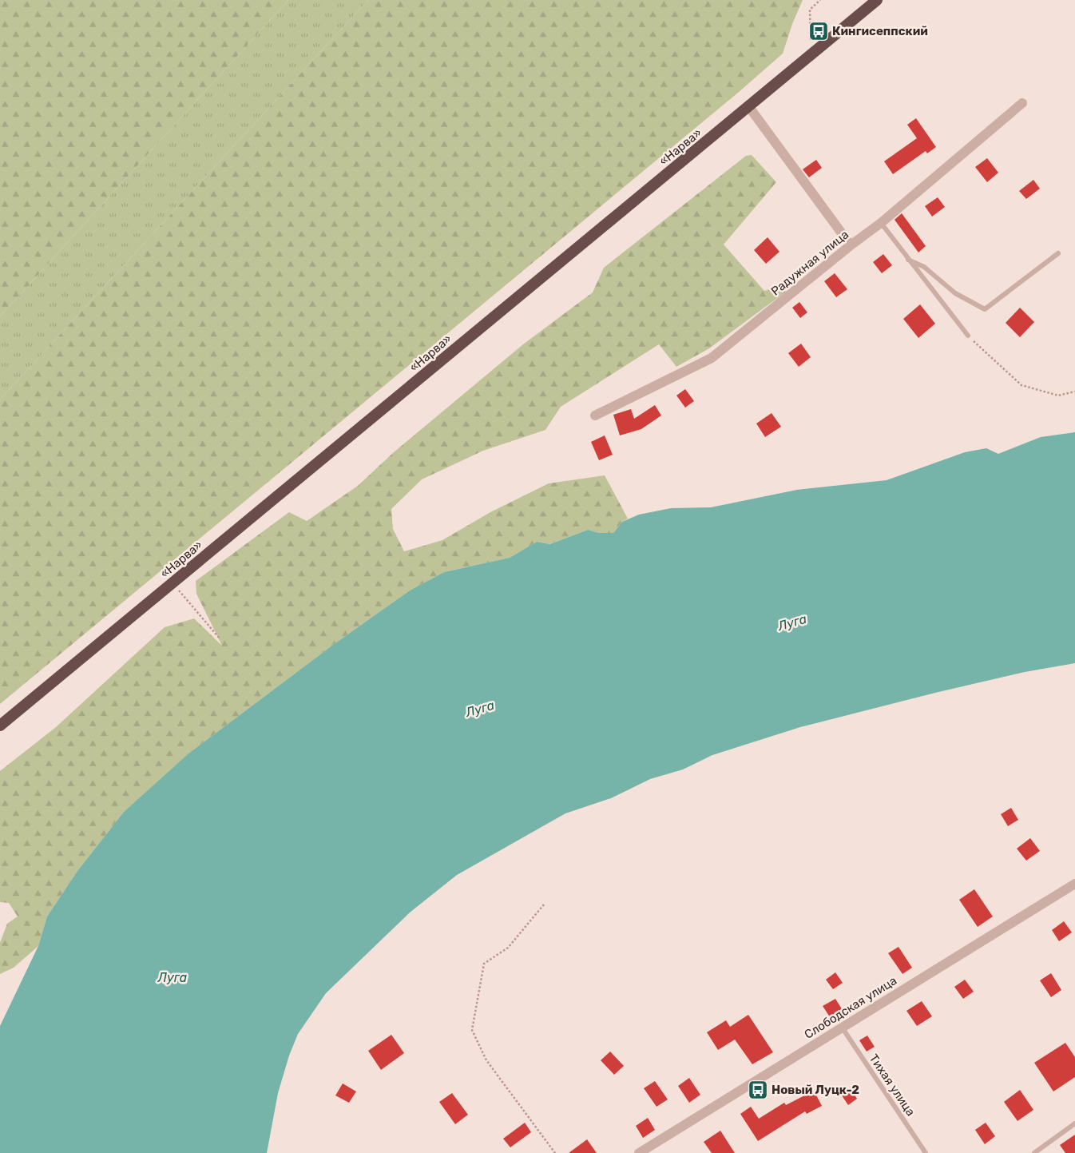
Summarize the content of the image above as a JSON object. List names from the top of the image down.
{
  "streets": {
    "highway": ["«Нарва»"],
    "street": ["Радужная улица", "Слободская улица"],
    "lane": ["Тихая улица"]
  },
  "crossings": [
    ["Слободская улица", "Тихая улица"]
  ],
  "water": ["Луга"],
  "places": {
    "bus stop": ["Кингисеппский", "Новый Луцк-2"]
  }
}
